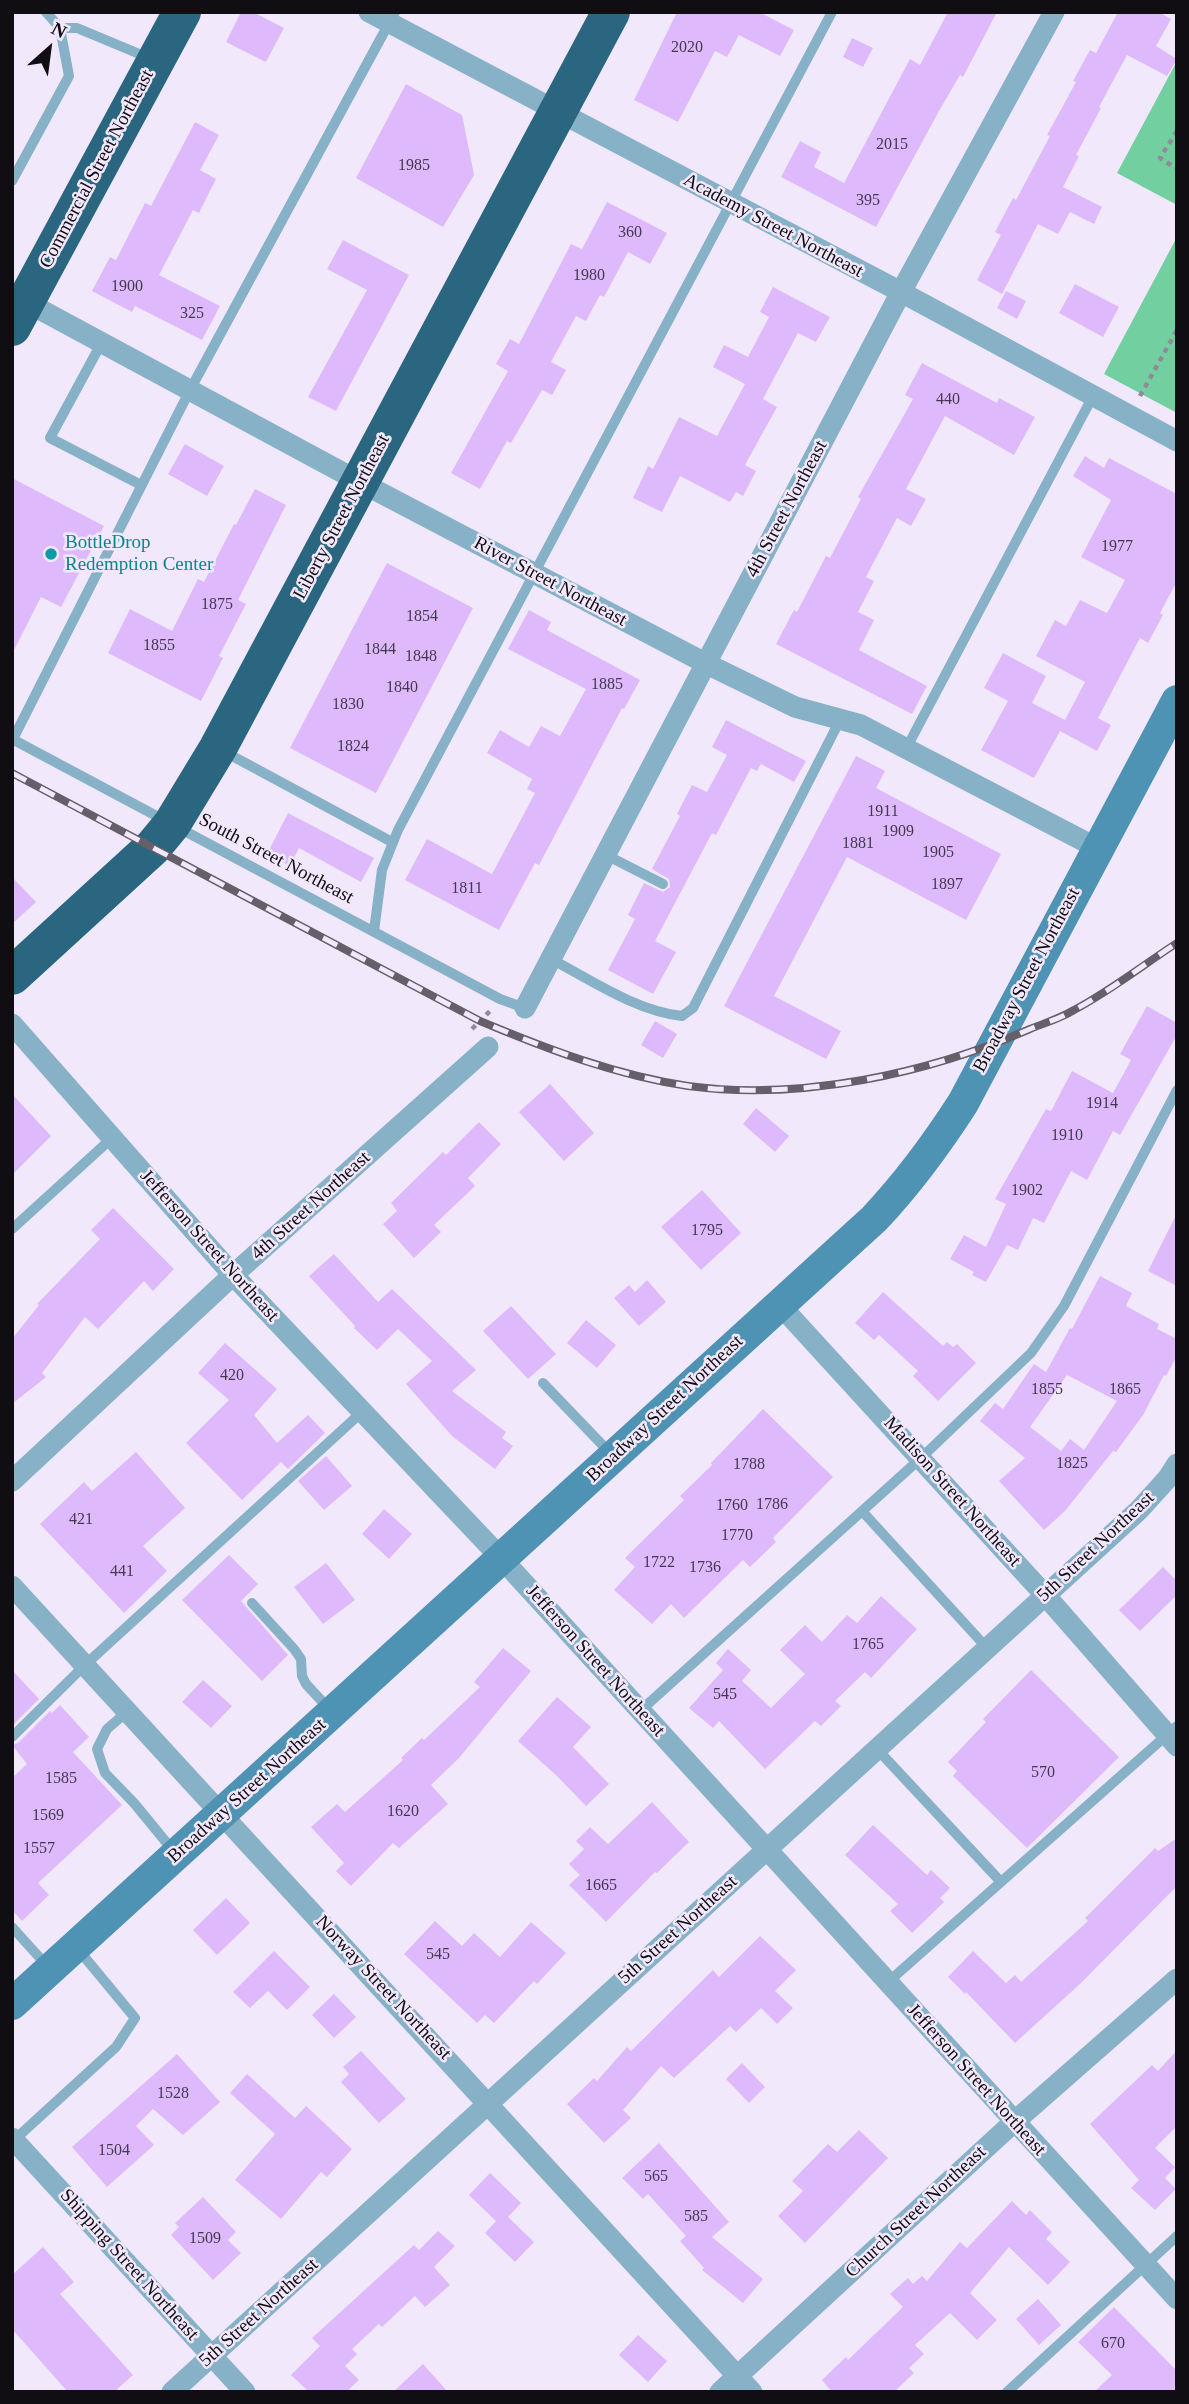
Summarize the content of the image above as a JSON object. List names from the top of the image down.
{
  "streets": {
    "highway": ["Commercial Street Northeast", "Liberty Street Northeast"],
    "main road": ["Broadway Street Northeast"],
    "street": [
      "Academy Street Northeast",
      "4th Street Northeast",
      "River Street Northeast",
      "Jefferson Street Northeast",
      "Madison Street Northeast",
      "5th Street Northeast",
      "Norway Street Northeast",
      "Church Street Northeast",
      "Shipping Street Northeast"
    ],
    "lane": ["South Street Northeast"]
  },
  "crossings": [
    ["Commercial Street Northeast", "River Street Northeast"],
    ["Academy Street Northeast", "4th Street Northeast"],
    ["Academy Street Northeast", "Liberty Street Northeast"],
    ["4th Street Northeast", "River Street Northeast"],
    ["4th Street Northeast", "South Street Northeast"],
    ["4th Street Northeast", "Jefferson Street Northeast"],
    ["Liberty Street Northeast", "River Street Northeast"],
    ["Liberty Street Northeast", "South Street Northeast"],
    ["River Street Northeast", "Broadway Street Northeast"],
    ["Broadway Street Northeast", "Jefferson Street Northeast"],
    ["Broadway Street Northeast", "Madison Street Northeast"],
    ["Broadway Street Northeast", "Norway Street Northeast"],
    ["Jefferson Street Northeast", "5th Street Northeast"],
    ["Jefferson Street Northeast", "Church Street Northeast"],
    ["Madison Street Northeast", "5th Street Northeast"],
    ["5th Street Northeast", "Norway Street Northeast"],
    ["5th Street Northeast", "Shipping Street Northeast"],
    ["Norway Street Northeast", "Church Street Northeast"]
  ],
  "places": ["BottleDrop Redemption Center"],
  "house_numbers": [
    "2020",
    "2015",
    "1985",
    "395",
    "360",
    "1980",
    "1900",
    "325",
    "440",
    "1977",
    "1875",
    "1854",
    "1855",
    "1844",
    "1848",
    "1885",
    "1840",
    "1830",
    "1824",
    "1911",
    "1909",
    "1881",
    "1905",
    "1897",
    "1811",
    "1914",
    "1910",
    "1902",
    "1795",
    "420",
    "1855",
    "1865",
    "1825",
    "1788",
    "1786",
    "1760",
    "421",
    "1770",
    "1722",
    "1736",
    "441",
    "1765",
    "545",
    "570",
    "1585",
    "1620",
    "1569",
    "1557",
    "1665",
    "545",
    "1528",
    "1504",
    "565",
    "585",
    "1509",
    "670"
  ],
  "north": "top right"
}
